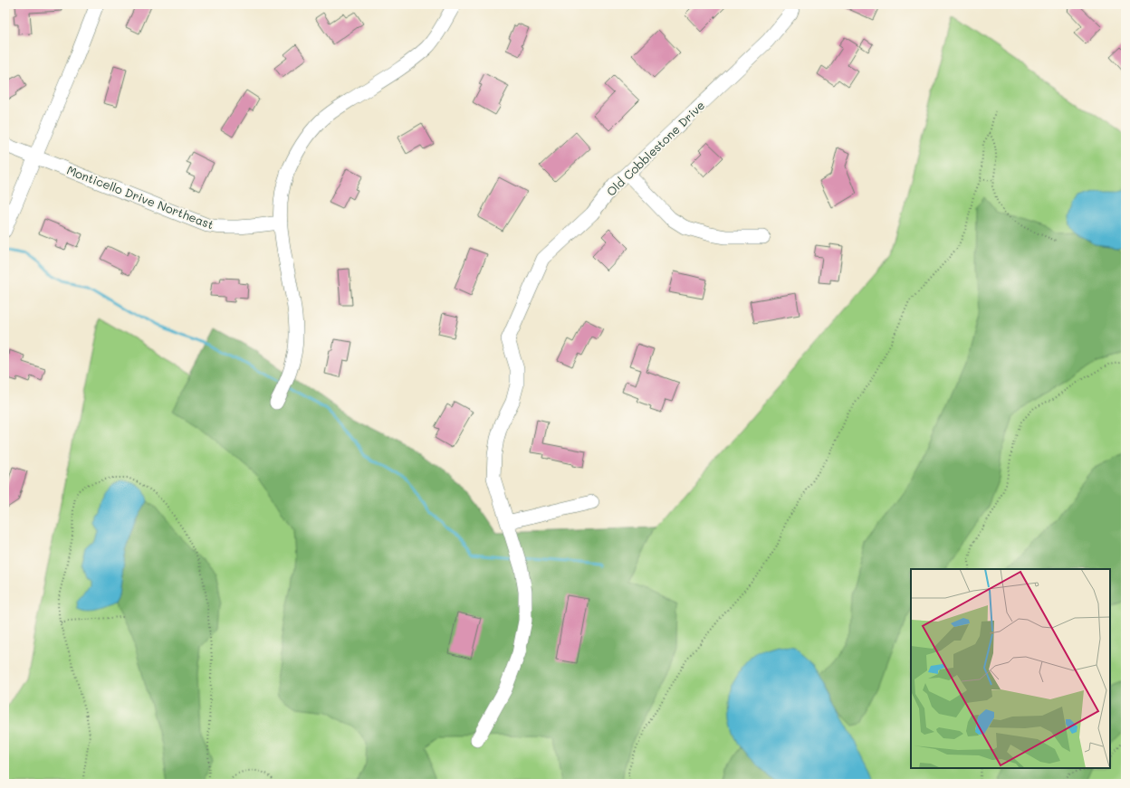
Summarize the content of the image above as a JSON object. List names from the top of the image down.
{
  "streets": {
    "street": ["Old Cobblestone Drive", "Monticello Drive Northeast"]
  }
}
